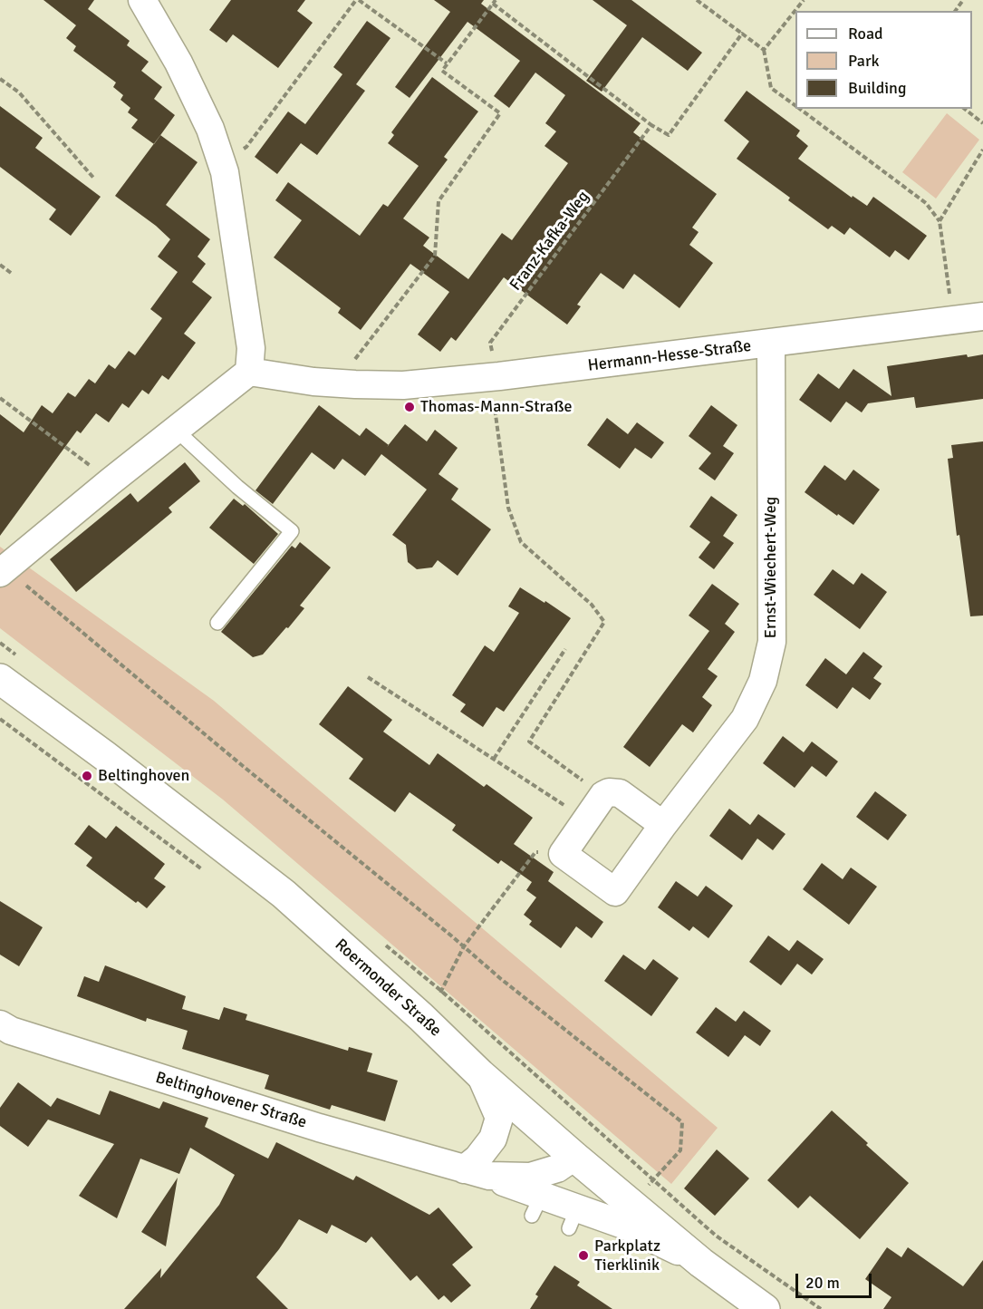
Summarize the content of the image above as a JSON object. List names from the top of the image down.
{
  "streets": {
    "main road": ["Roermonder Straße"],
    "street": ["Hermann-Hesse-Straße", "Ernst-Wiechert-Weg", "Beltinghovener Straße"],
    "path": ["Franz-Kafka-Weg"]
  },
  "crossings": [
    ["Franz-Kafka-Weg", "Hermann-Hesse-Straße"],
    ["Hermann-Hesse-Straße", "Ernst-Wiechert-Weg"],
    ["Roermonder Straße", "Beltinghovener Straße"]
  ],
  "places": ["Thomas-Mann-Straße", "Beltinghoven", "Parkplatz Tierklinik"],
  "legend": ["Road", "Park", "Building"],
  "scale_bar": "20 m"
}
